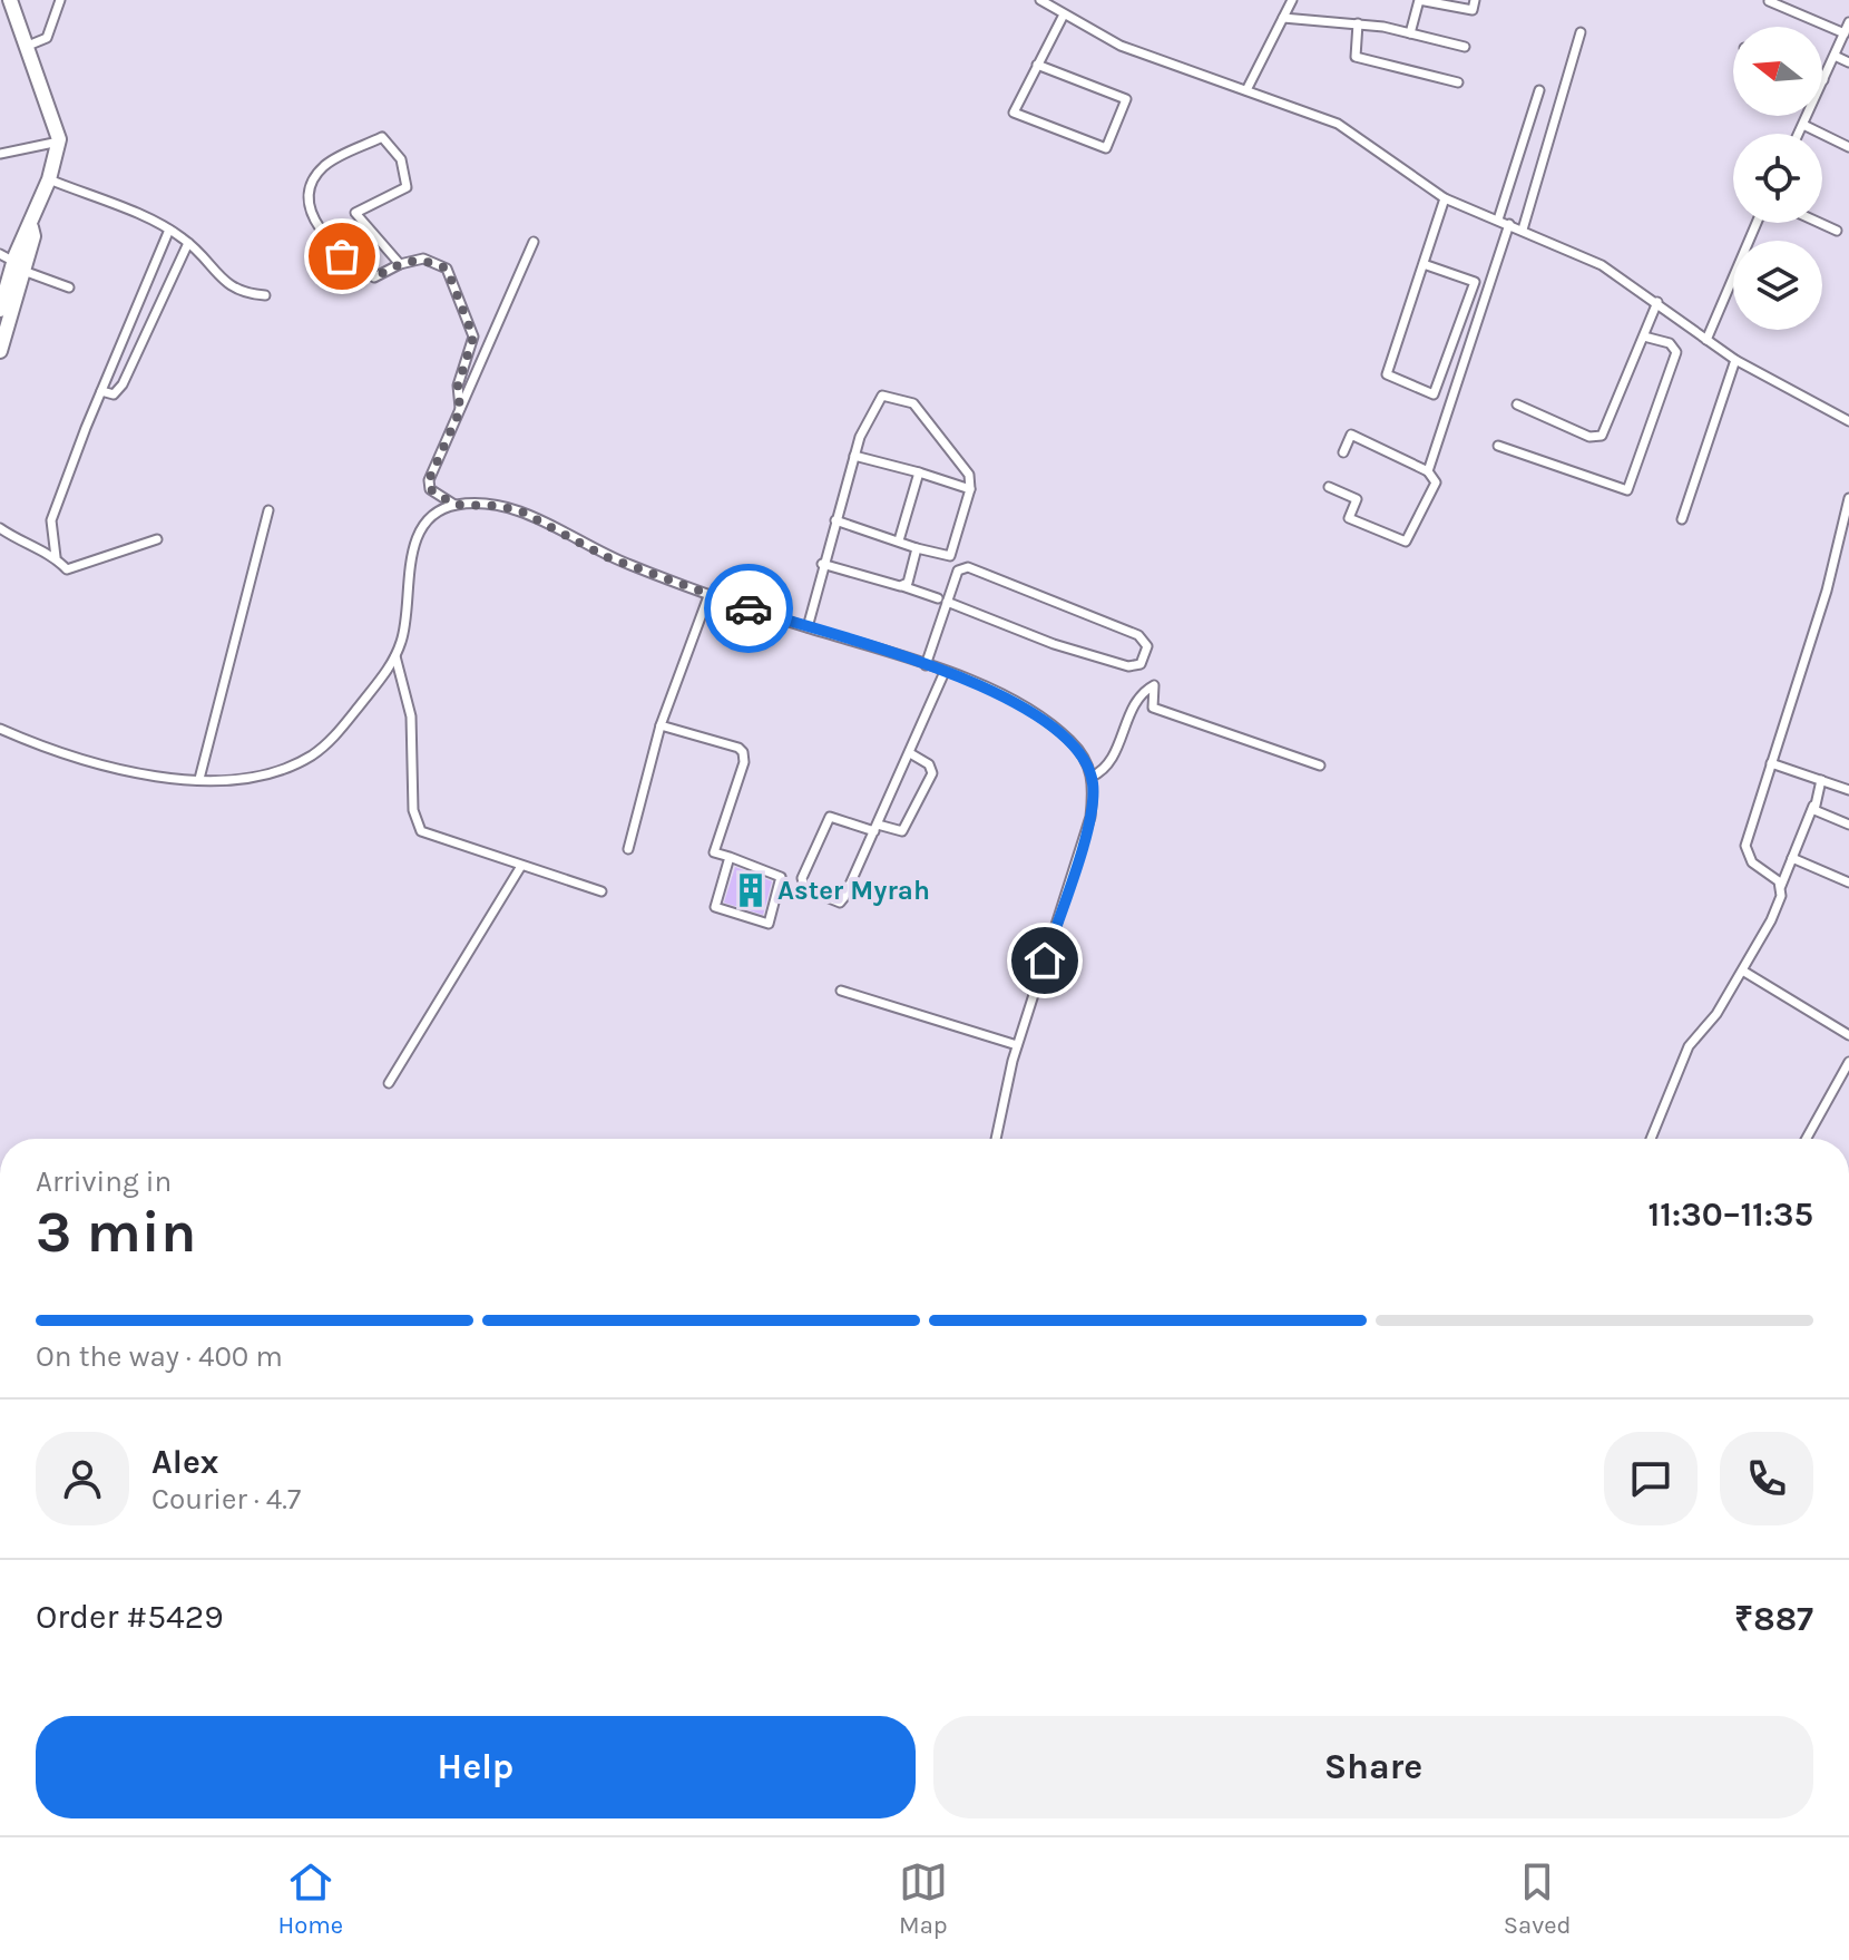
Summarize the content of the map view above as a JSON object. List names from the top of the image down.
{
  "places": {
    "building": ["Aster Myrah"]
  },
  "north": "left",
  "page": {
    "heading": ["3 min", "Arriving in", "11:30–11:35"],
    "panel": [
      "Alex",
      "Courier · 4.7",
      "Order #5429",
      "₹887"
    ],
    "bar": "On the way · 400 m",
    "buttons": ["Help", "Share"],
    "tabs": ["Home", "Map", "Saved"]
  }
}
